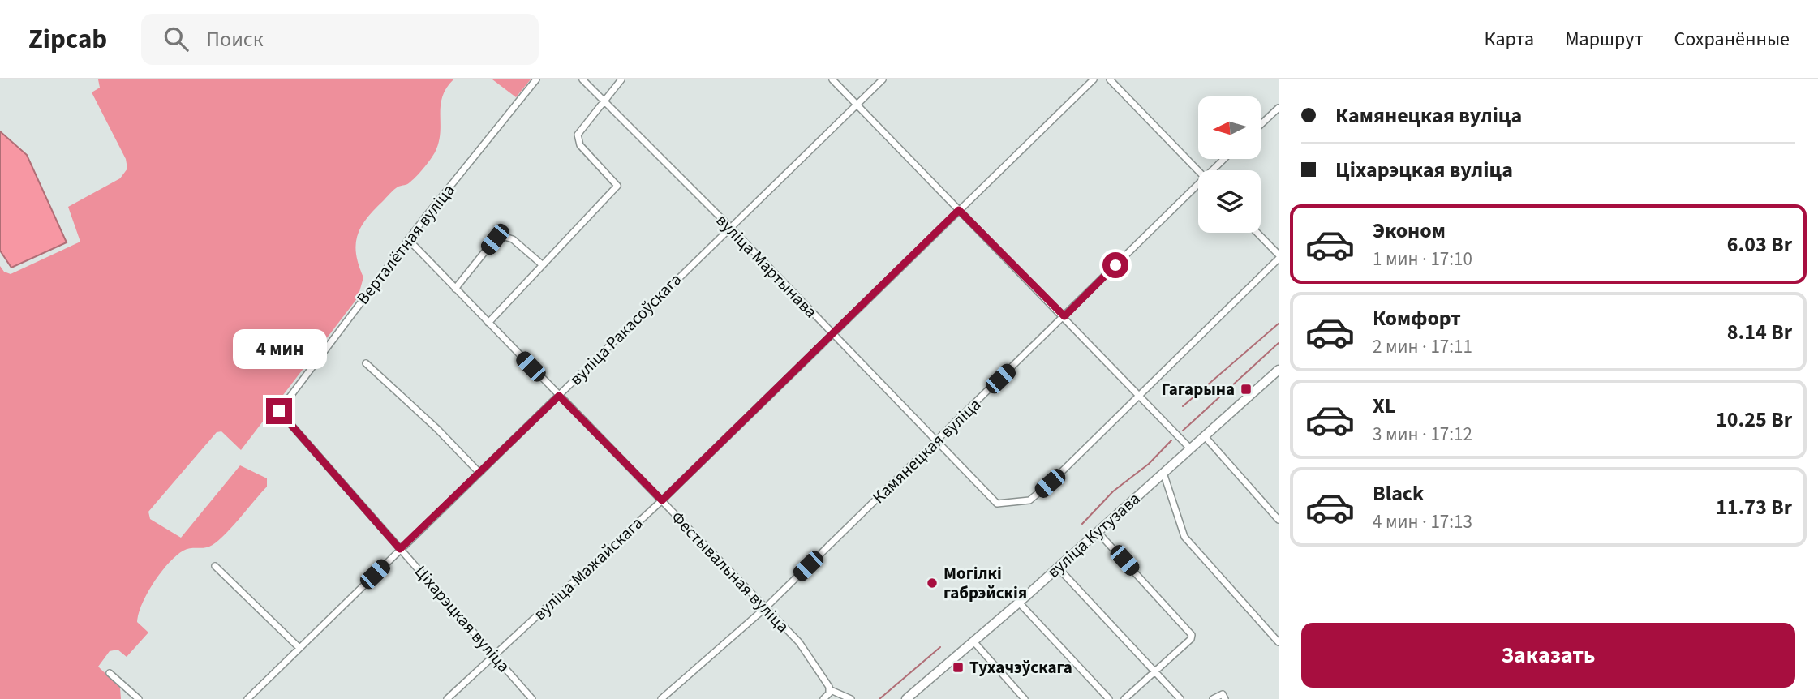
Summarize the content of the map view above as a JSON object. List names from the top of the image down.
{
  "streets": {
    "main road": ["вуліца Кутузава"],
    "street": [
      "Верталётная вуліца",
      "вуліца Мартынава",
      "вуліца Ракасоўскага",
      "Камянецкая вуліца",
      "вуліца Мажайскага",
      "Фестывальная вуліца",
      "Ціхарэцкая вуліца"
    ]
  },
  "crossings": [
    ["Верталётная вуліца", "Фестывальная вуліца"],
    ["Верталётная вуліца", "Ціхарэцкая вуліца"],
    ["вуліца Мартынава", "вуліца Ракасоўскага"],
    ["вуліца Мартынава", "Камянецкая вуліца"],
    ["вуліца Мартынава", "вуліца Мажайскага"],
    ["вуліца Ракасоўскага", "Фестывальная вуліца"],
    ["вуліца Ракасоўскага", "Ціхарэцкая вуліца"],
    ["Камянецкая вуліца", "Фестывальная вуліца"],
    ["вуліца Мажайскага", "Фестывальная вуліца"],
    ["вуліца Мажайскага", "Ціхарэцкая вуліца"]
  ],
  "places": {
    "transit": ["Гагарына", "Тухачэўскага"],
    "other": ["Могілкі габрэйскія"]
  },
  "north": "left",
  "page": {
    "header": "Zipcab",
    "search": "Поиск",
    "nav": ["Карта", "Маршрут", "Сохранённые"],
    "banner": ["Камянецкая вуліца", "Ціхарэцкая вуліца"],
    "list": [
      {
        "name": "Эконом",
        "note": "1 мин · 17:10",
        "value": "6.03 Br"
      },
      {
        "name": "Комфорт",
        "note": "2 мин · 17:11",
        "value": "8.14 Br"
      },
      {
        "name": "XL",
        "note": "3 мин · 17:12",
        "value": "10.25 Br"
      },
      {
        "name": "Black",
        "note": "4 мин · 17:13",
        "value": "11.73 Br"
      }
    ],
    "bubble": "4 мин",
    "buttons": "Заказать"
  }
}
